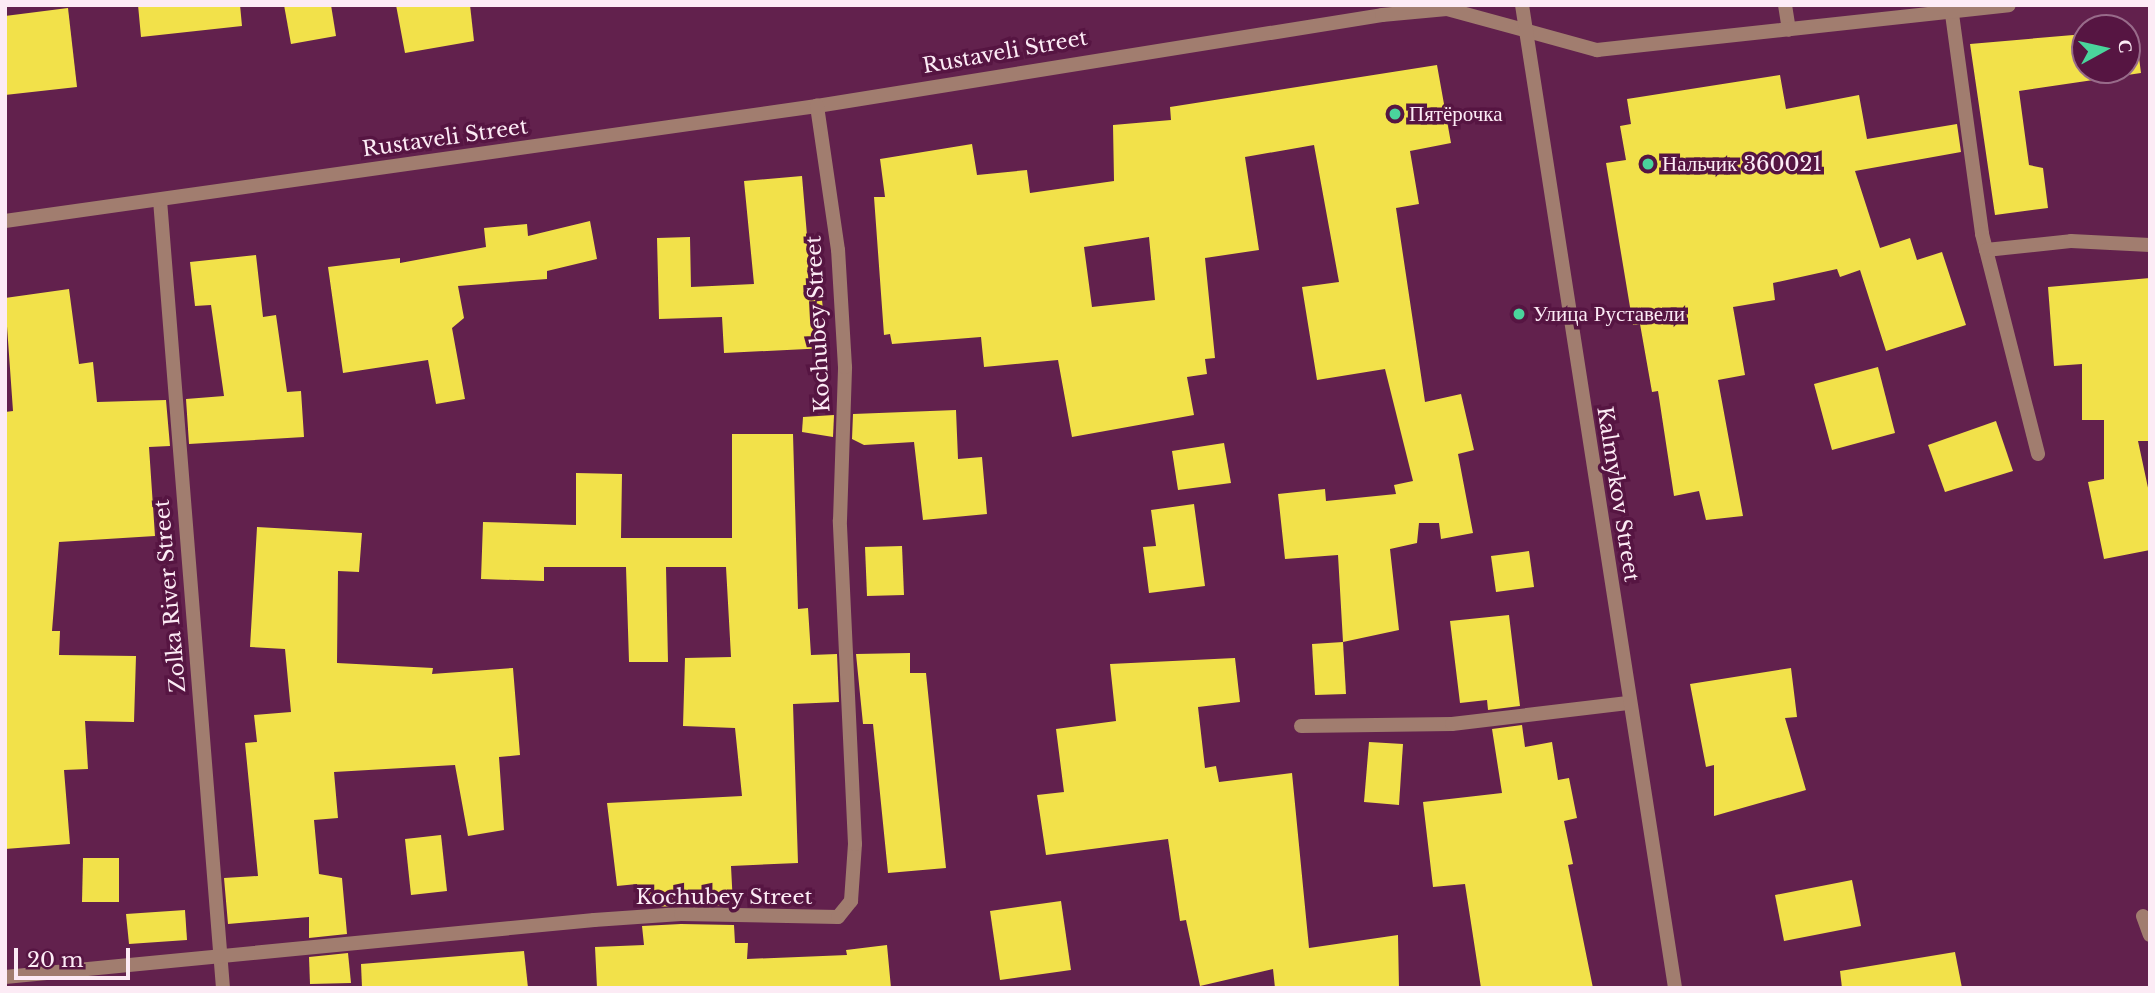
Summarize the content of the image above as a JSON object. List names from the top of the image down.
{
  "streets": {
    "street": [
      "Rustaveli Street",
      "Kochubey Street",
      "Kalmykov Street",
      "Zolka River Street"
    ]
  },
  "crossings": [
    ["Rustaveli Street", "Kochubey Street"],
    ["Rustaveli Street", "Kalmykov Street"],
    ["Rustaveli Street", "Zolka River Street"],
    ["Kochubey Street", "Zolka River Street"]
  ],
  "places": ["Пятёрочка", "Нальчик 360021", "Улица Руставели"],
  "scale_bar": "20 m",
  "north": "right"
}
